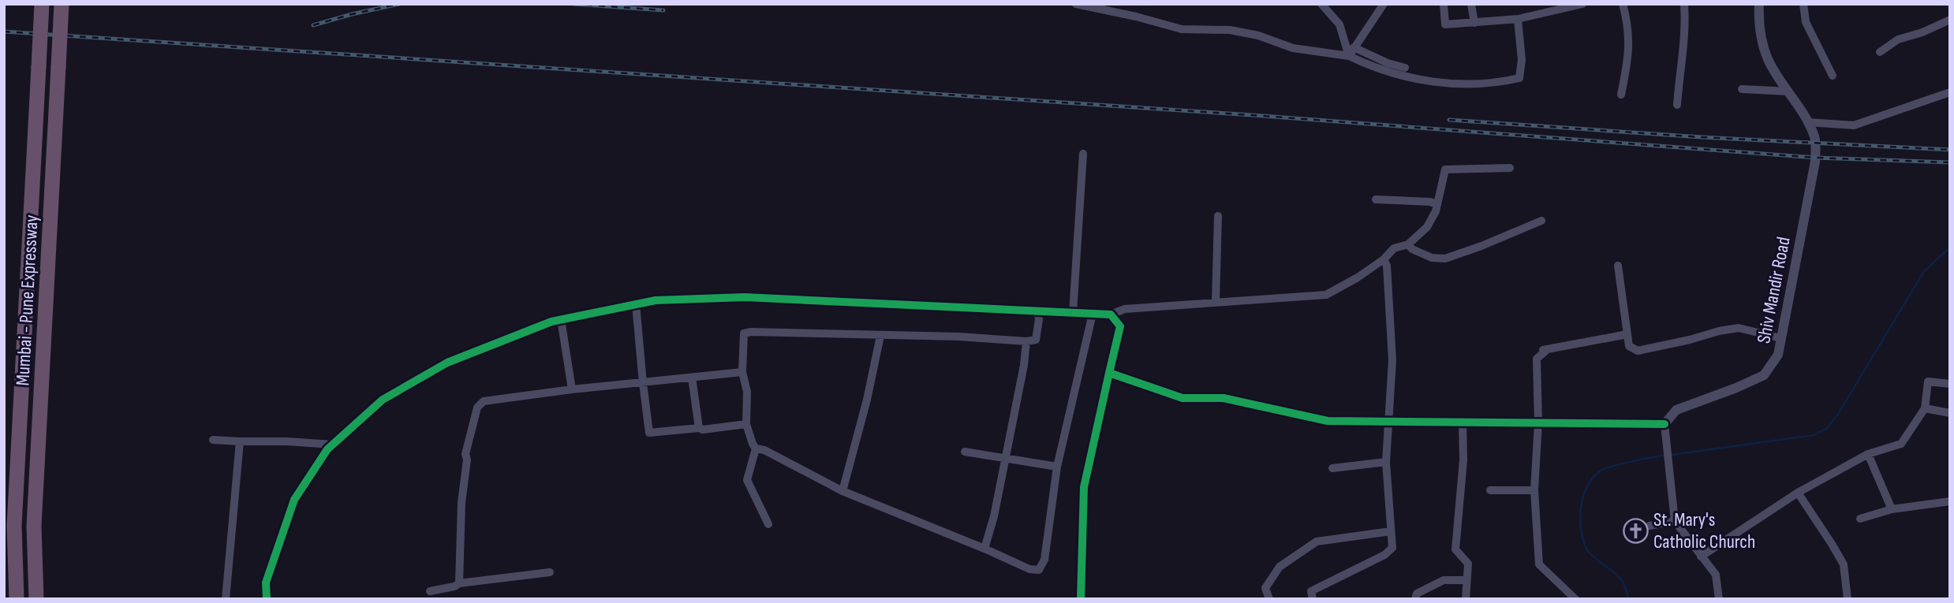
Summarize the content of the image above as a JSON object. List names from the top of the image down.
{
  "streets": {
    "highway": ["Mumbai - Pune Expressway"],
    "street": ["Shiv Mandir Road"]
  },
  "places": {
    "church": ["St. Mary's Catholic Church"]
  }
}
